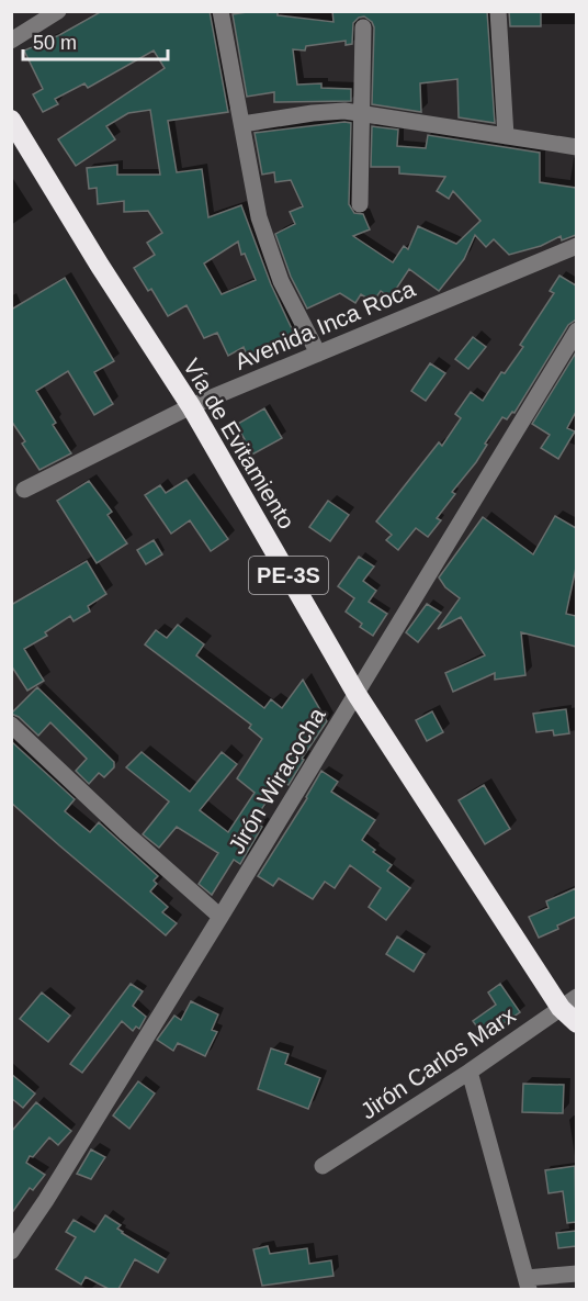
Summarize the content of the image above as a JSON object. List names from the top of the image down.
{
  "streets": {
    "highway": ["Vía de Evitamiento", "PE-3S"],
    "street": ["Avenida Inca Roca", "Jirón Wiracocha", "Jirón Carlos Marx"]
  },
  "crossings": [
    ["Avenida Inca Roca", "Vía de Evitamiento"],
    ["Vía de Evitamiento", "Jirón Wiracocha"],
    ["Vía de Evitamiento", "Jirón Carlos Marx"]
  ],
  "scale_bar": "50 m"
}
